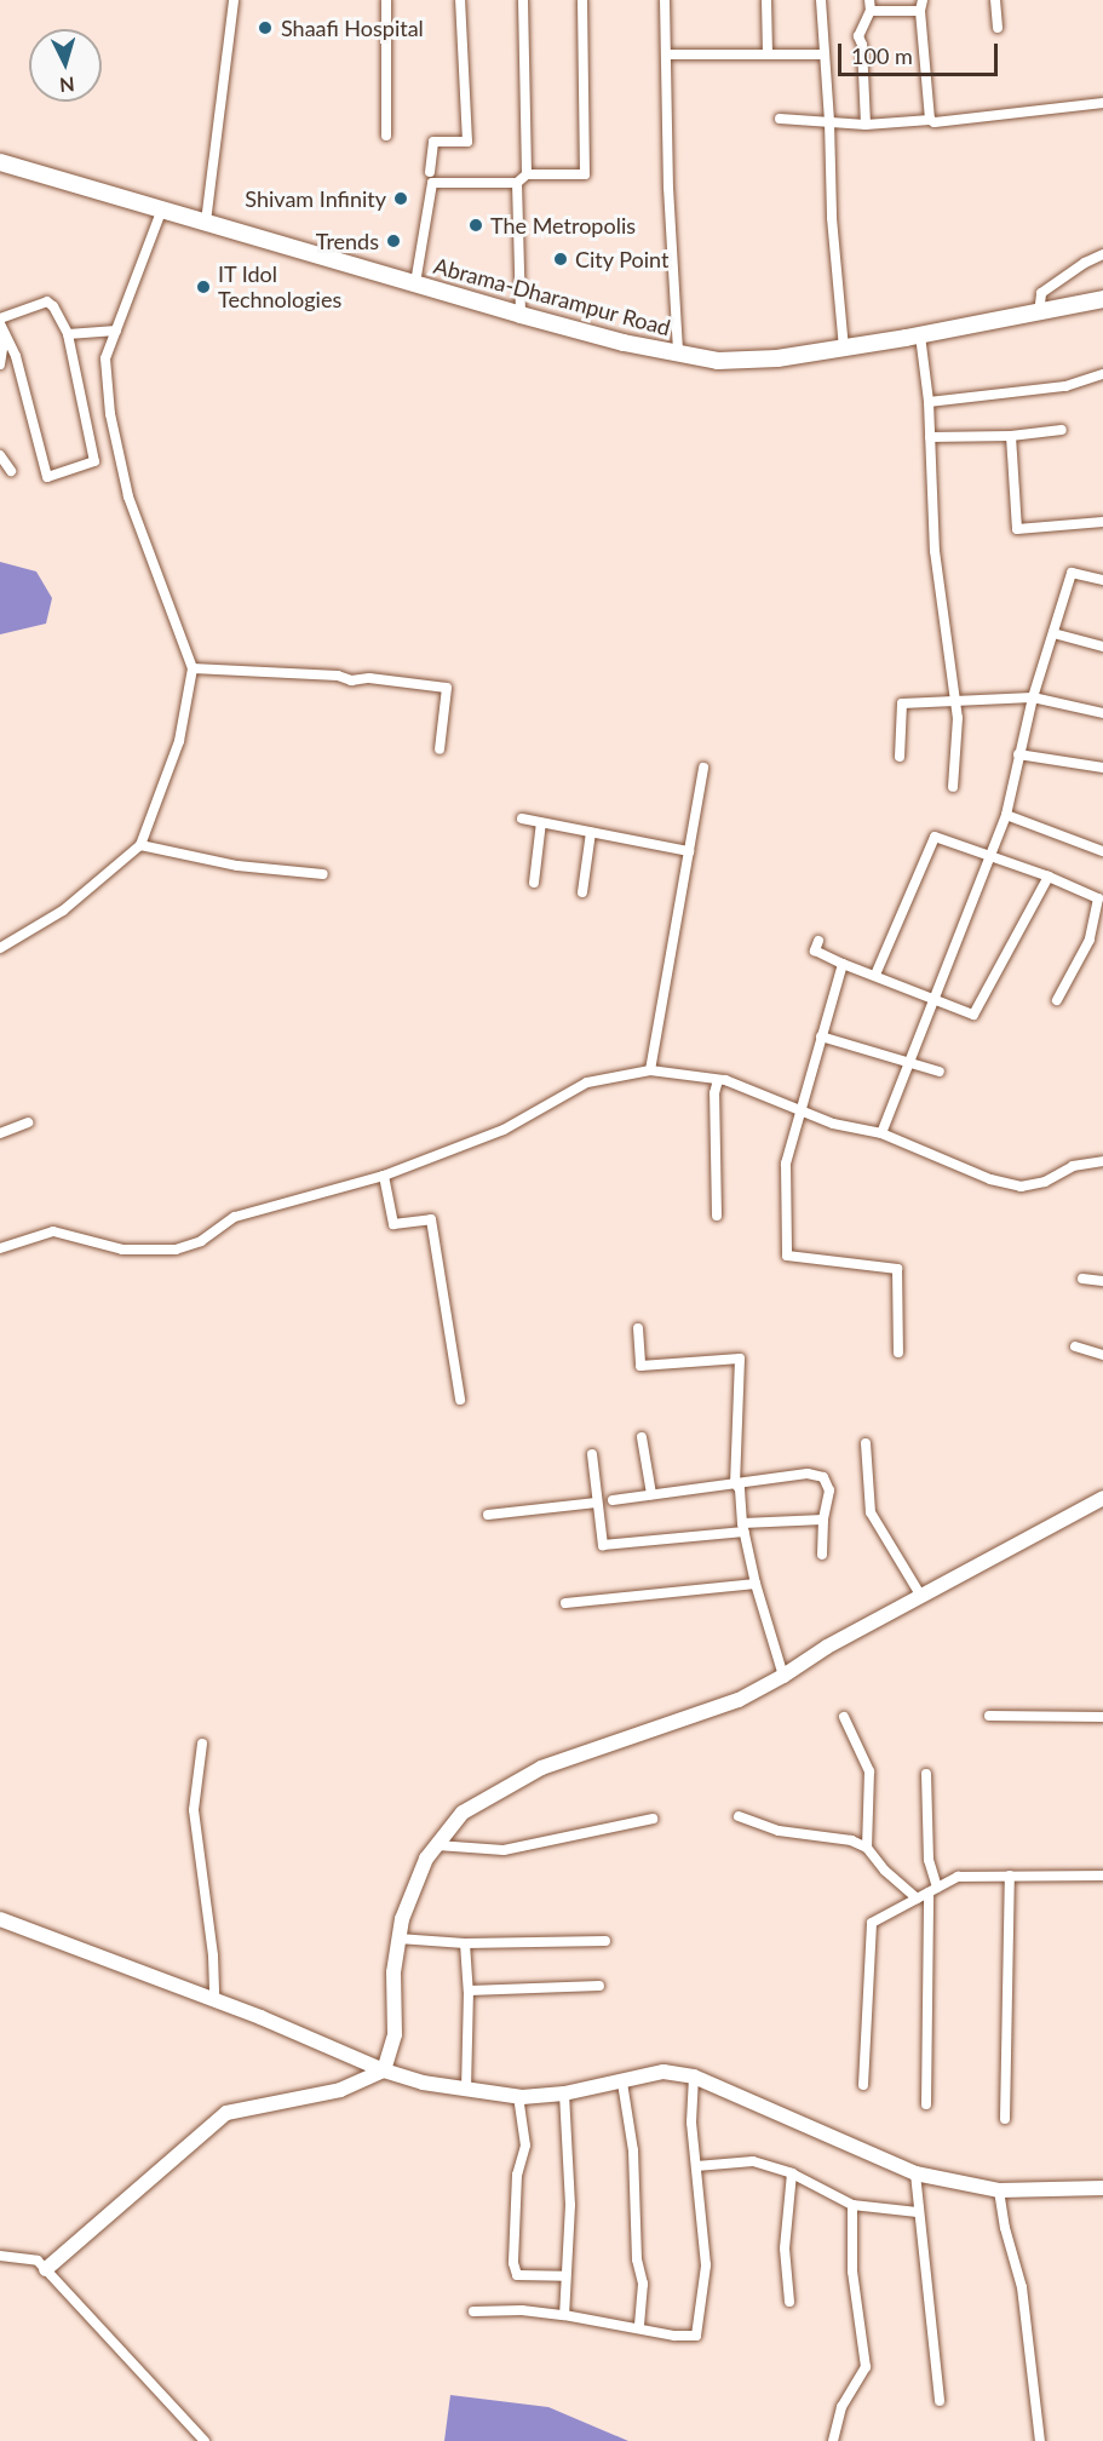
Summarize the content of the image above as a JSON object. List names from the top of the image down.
{
  "streets": {
    "main road": ["Abrama-Dharampur Road"]
  },
  "places": [
    "Shaafi Hospital",
    "Shivam Infinity",
    "The Metropolis",
    "Trends",
    "City Point",
    "IT Idol Technologies"
  ],
  "scale_bar": "100 m",
  "north": "bottom"
}
